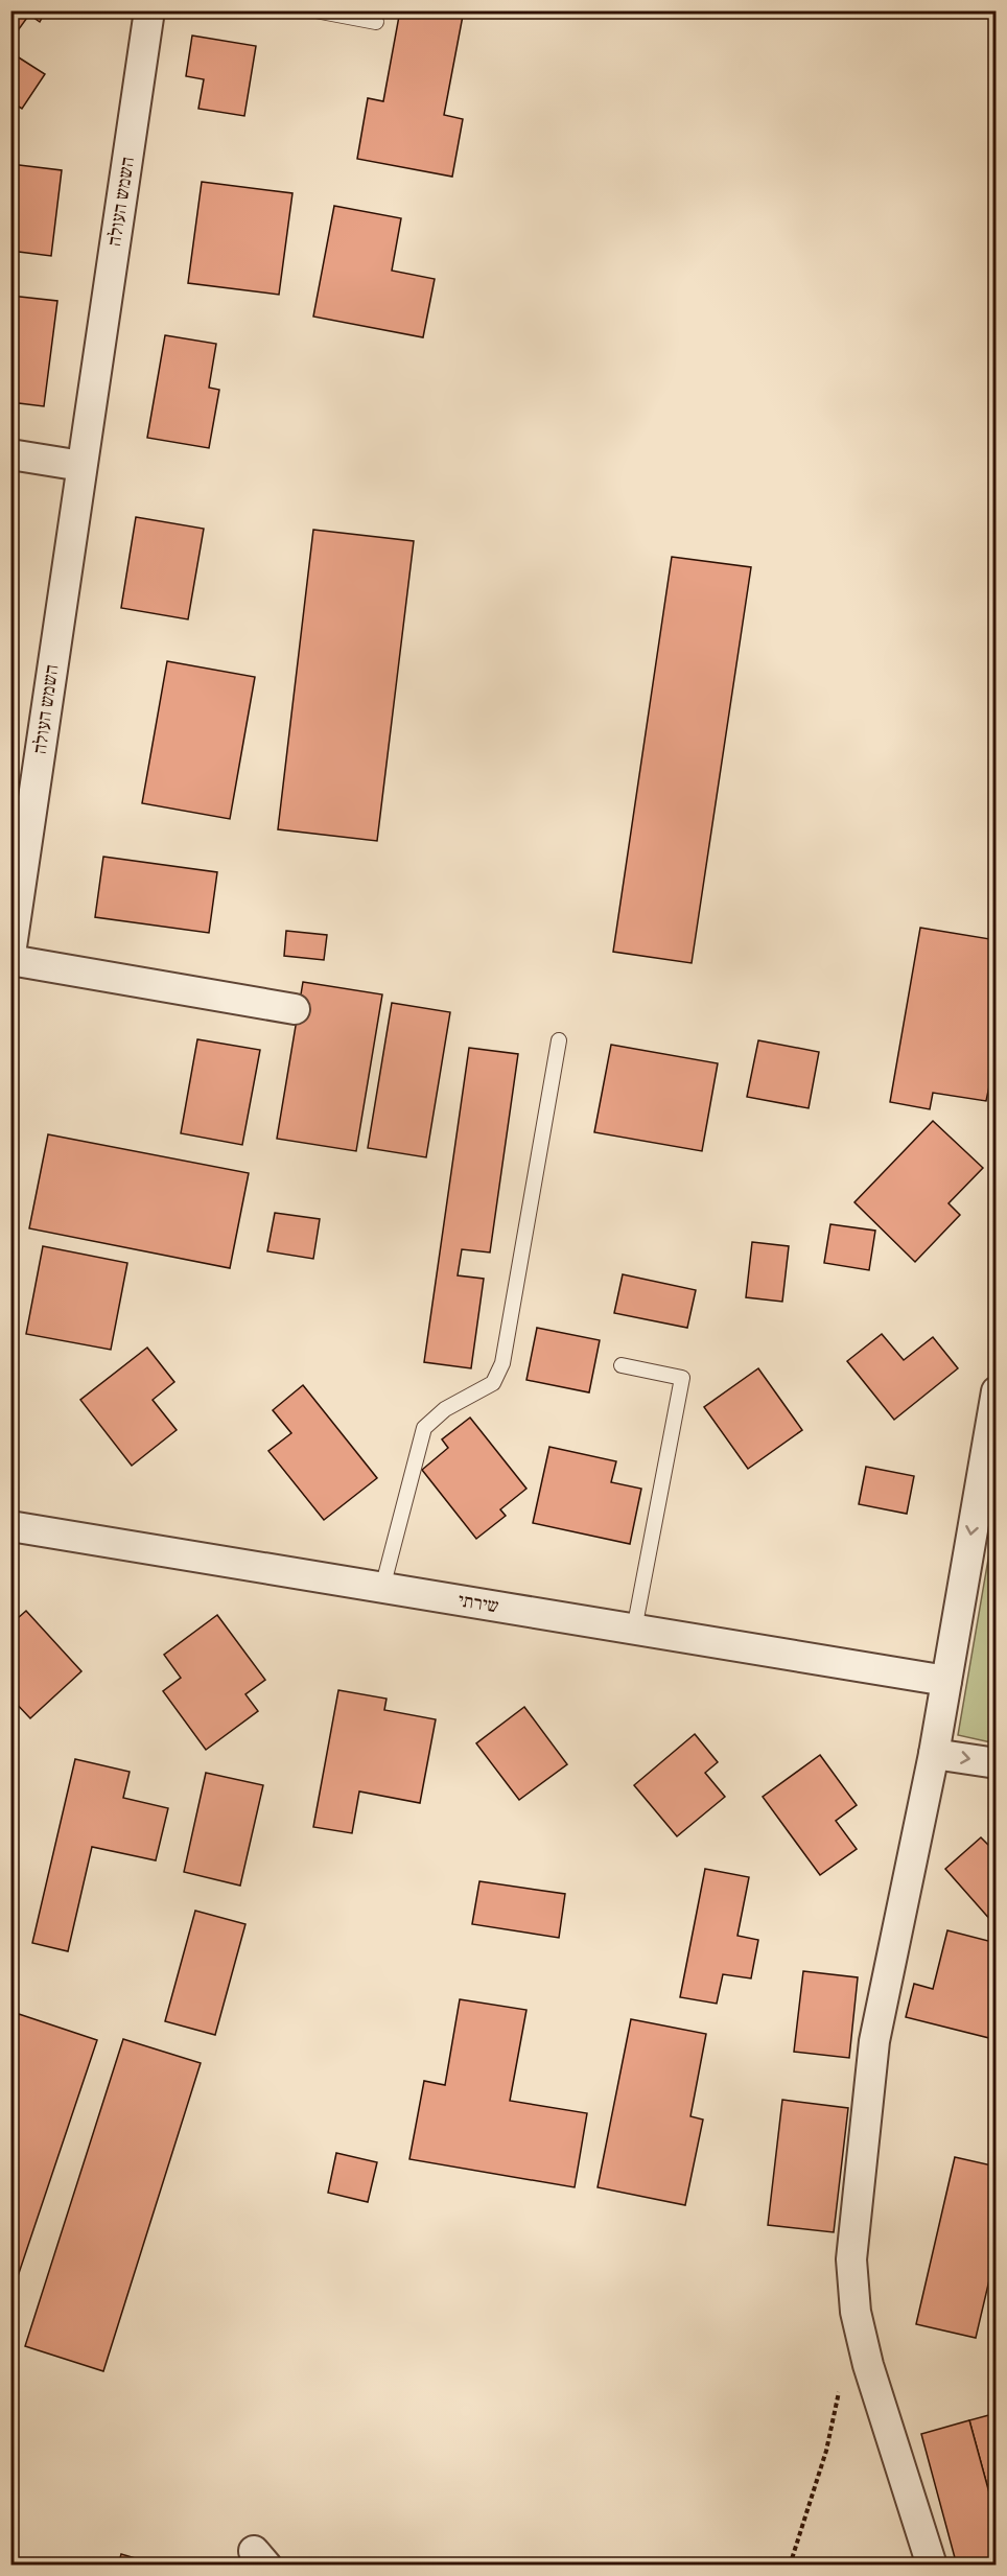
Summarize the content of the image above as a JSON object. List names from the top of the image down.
{
  "streets": {
    "street": ["השמש העולה", "שירתי"]
  }
}
